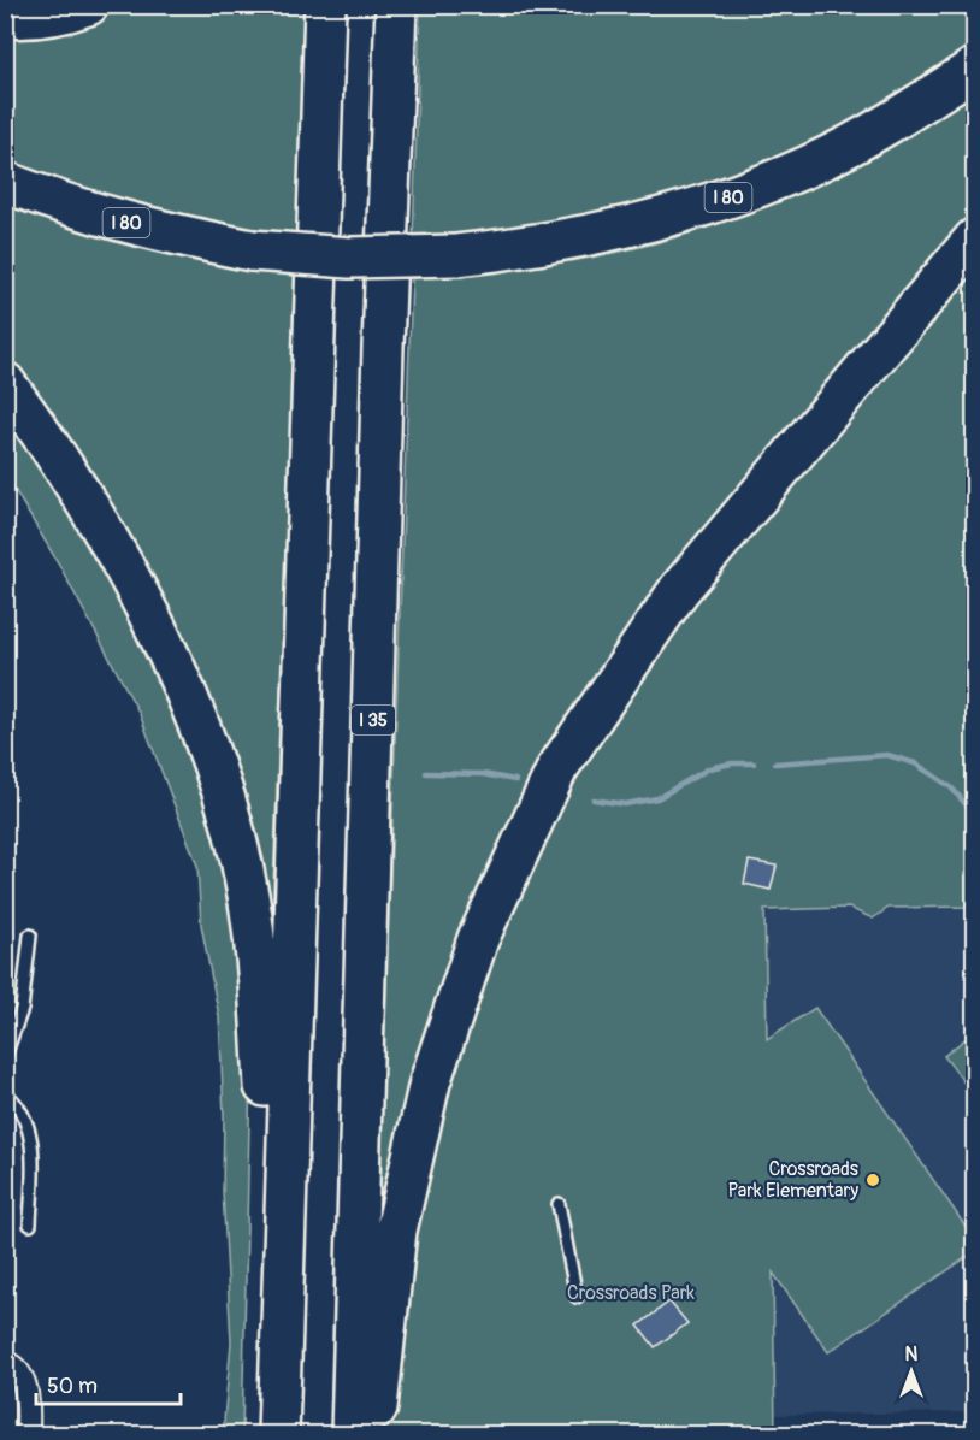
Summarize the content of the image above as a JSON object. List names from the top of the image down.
{
  "streets": {
    "highway": ["I 80", "I 35"]
  },
  "parks": ["Crossroads Park"],
  "places": ["Crossroads Park Elementary"],
  "scale_bar": "50 m",
  "north": "top"
}
